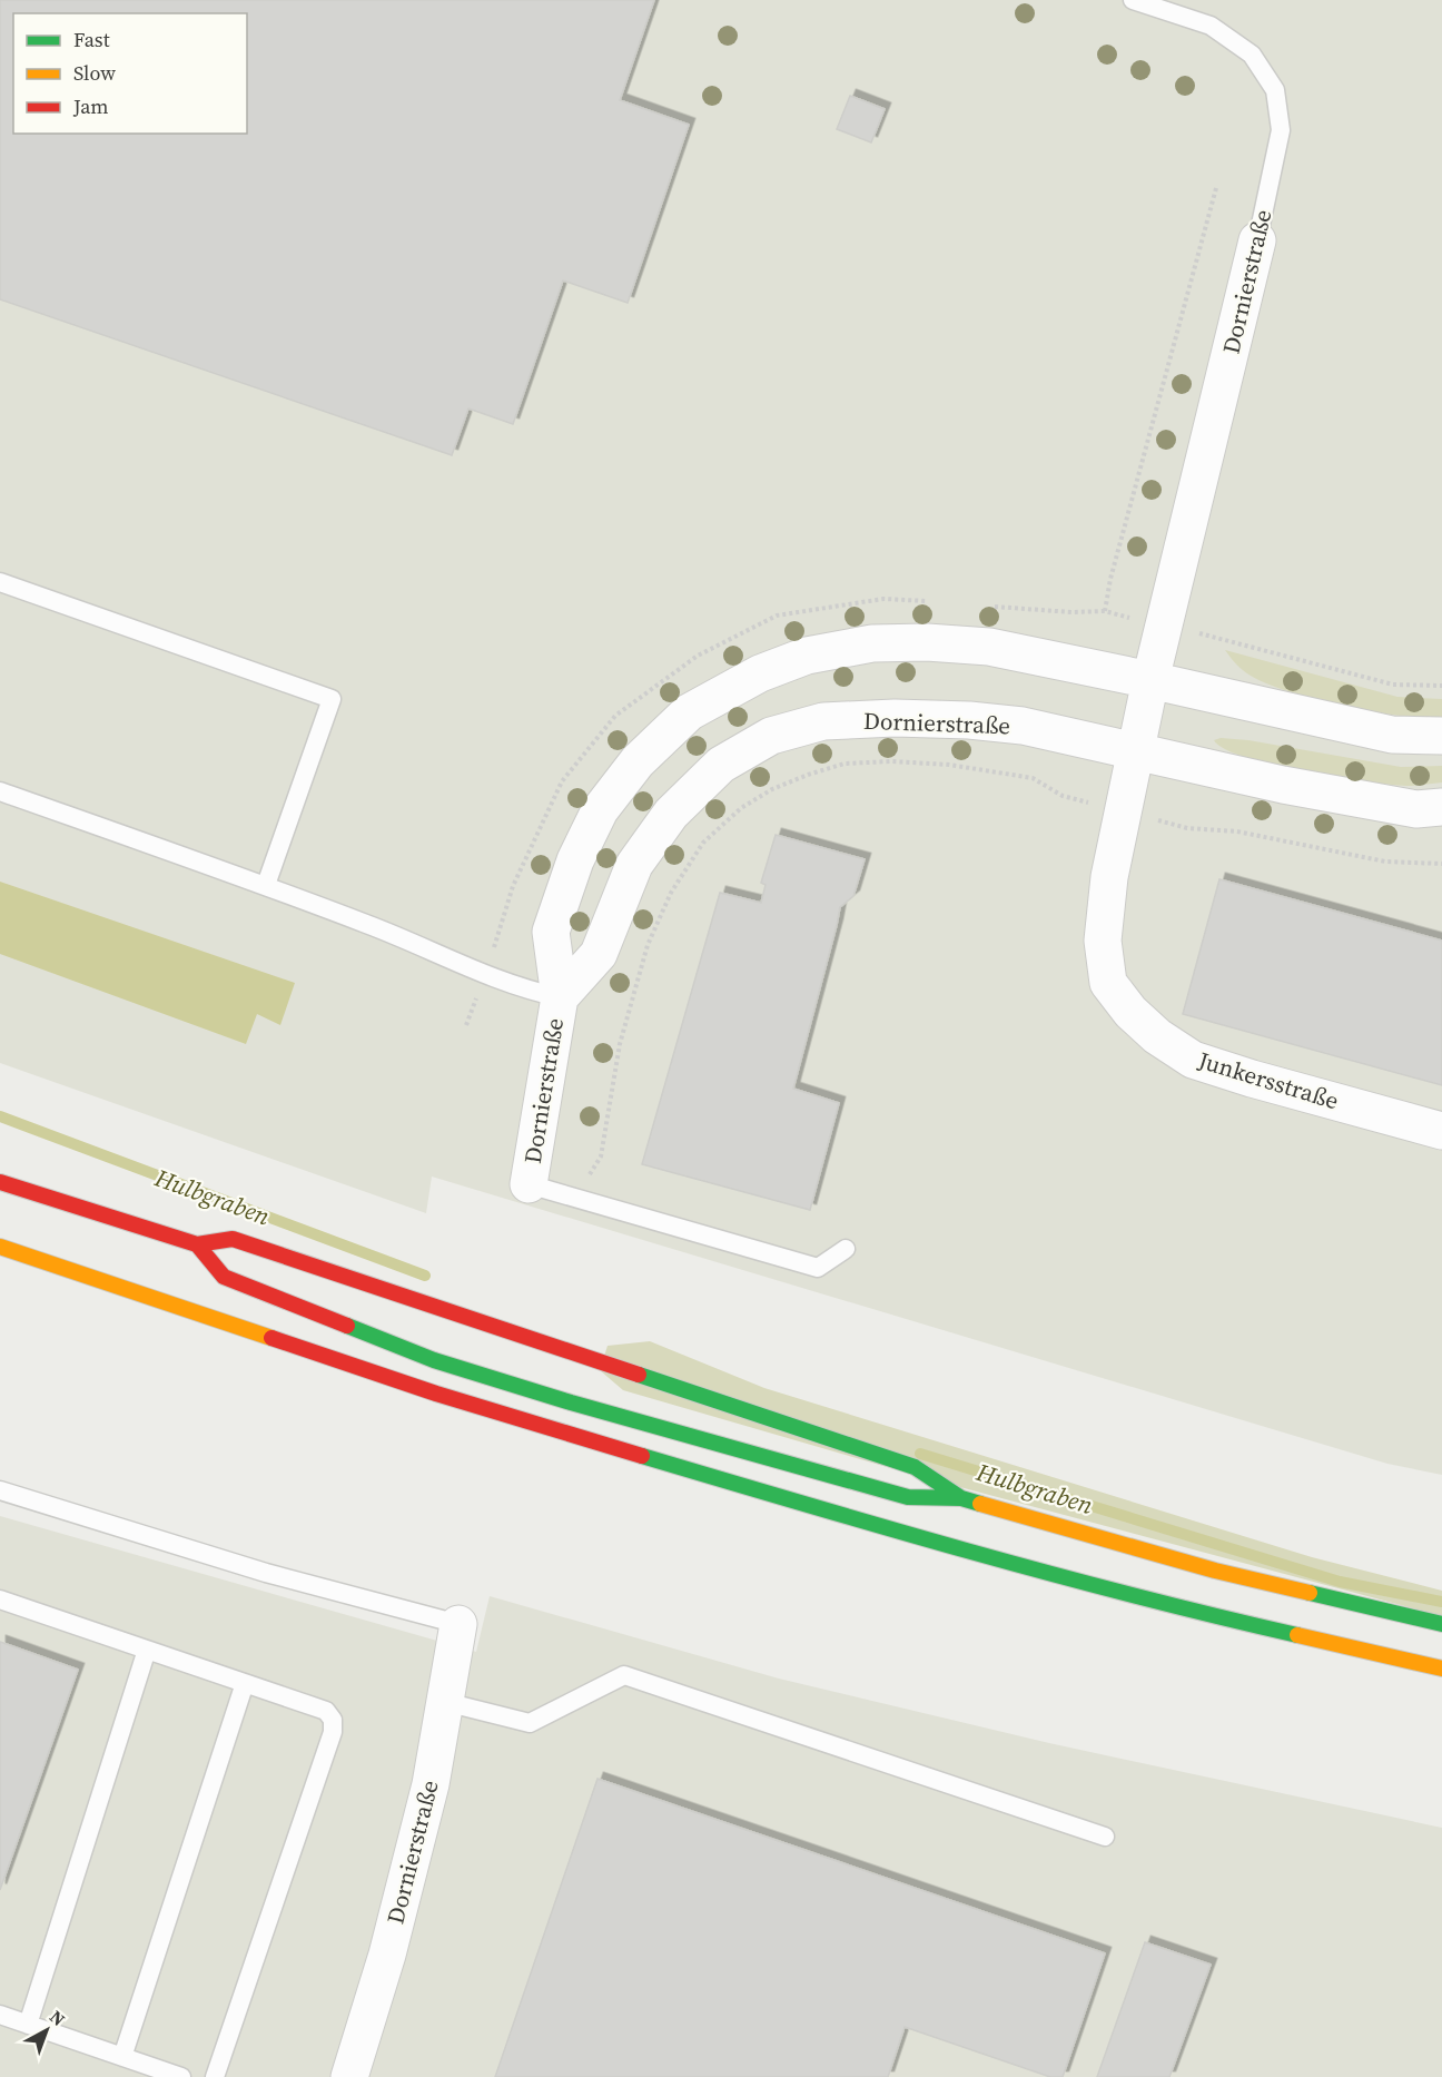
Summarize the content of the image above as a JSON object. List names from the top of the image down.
{
  "streets": {
    "street": ["Dornierstraße", "Junkersstraße"]
  },
  "crossings": [
    ["Dornierstraße", "Junkersstraße"]
  ],
  "water": ["Hulbgraben"],
  "legend": ["Fast", "Slow", "Jam"],
  "north": "top right"
}
